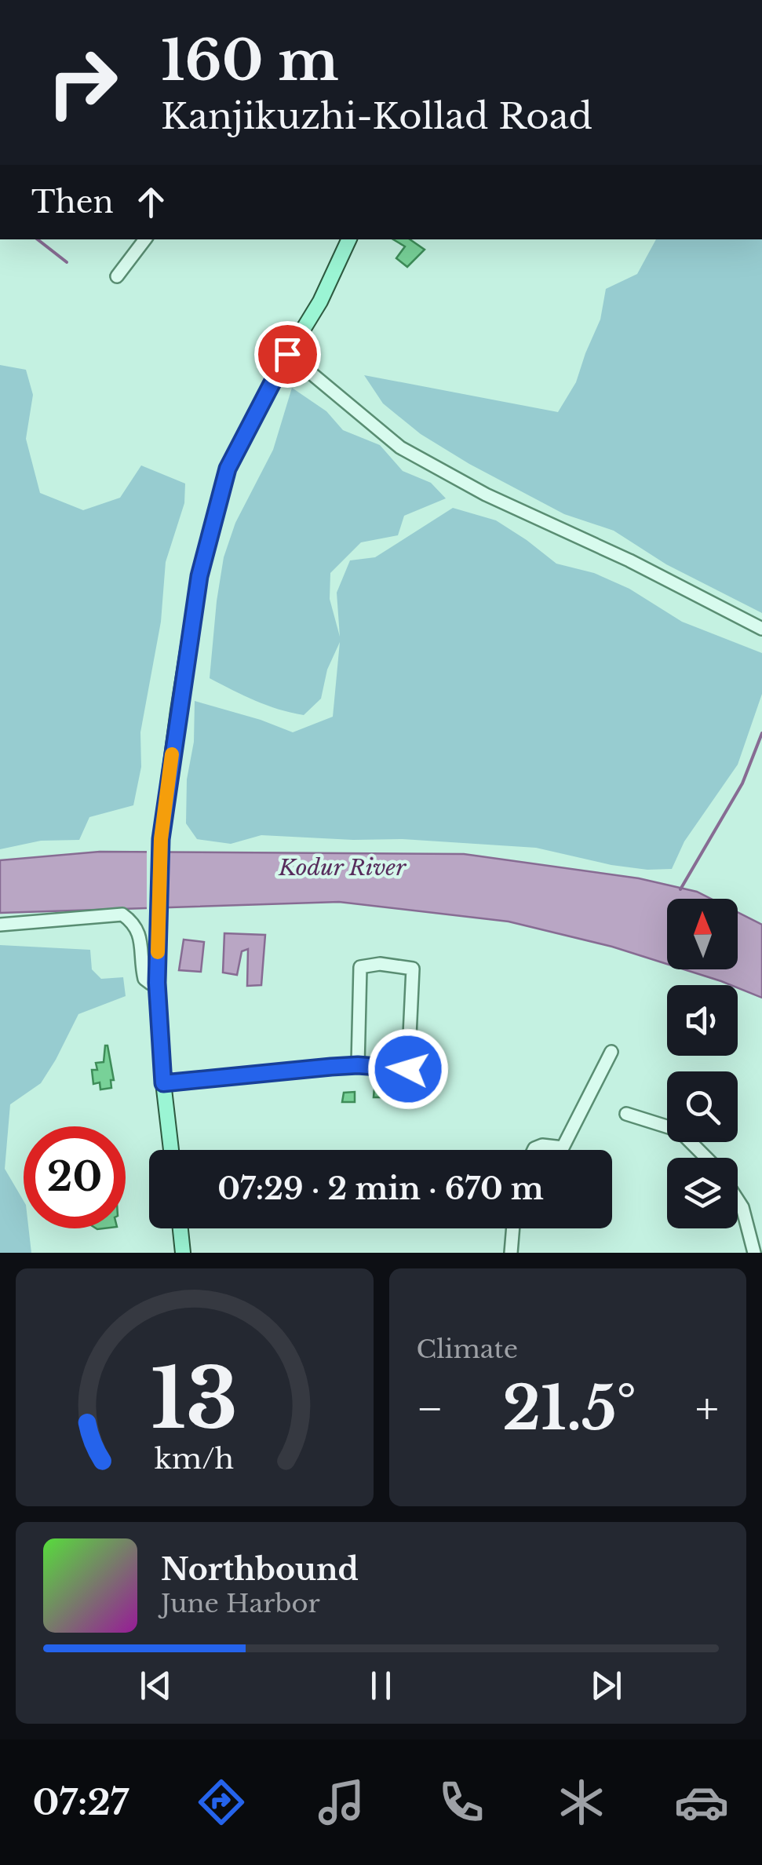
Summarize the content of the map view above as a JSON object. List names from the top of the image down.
{
  "water": ["Kodur River"],
  "north": "top",
  "page": {
    "turn": ["160 m", "Kanjikuzhi-Kollad Road"],
    "then": "Then",
    "limit": "20",
    "trip": "07:29 · 2 min · 670 m",
    "tile": "Climate",
    "heat": ["−", "21.5°", "+"],
    "song": ["Northbound", "June Harbor"],
    "tabs": "07:27",
    "gauge": ["13", "km/h"]
  }
}
